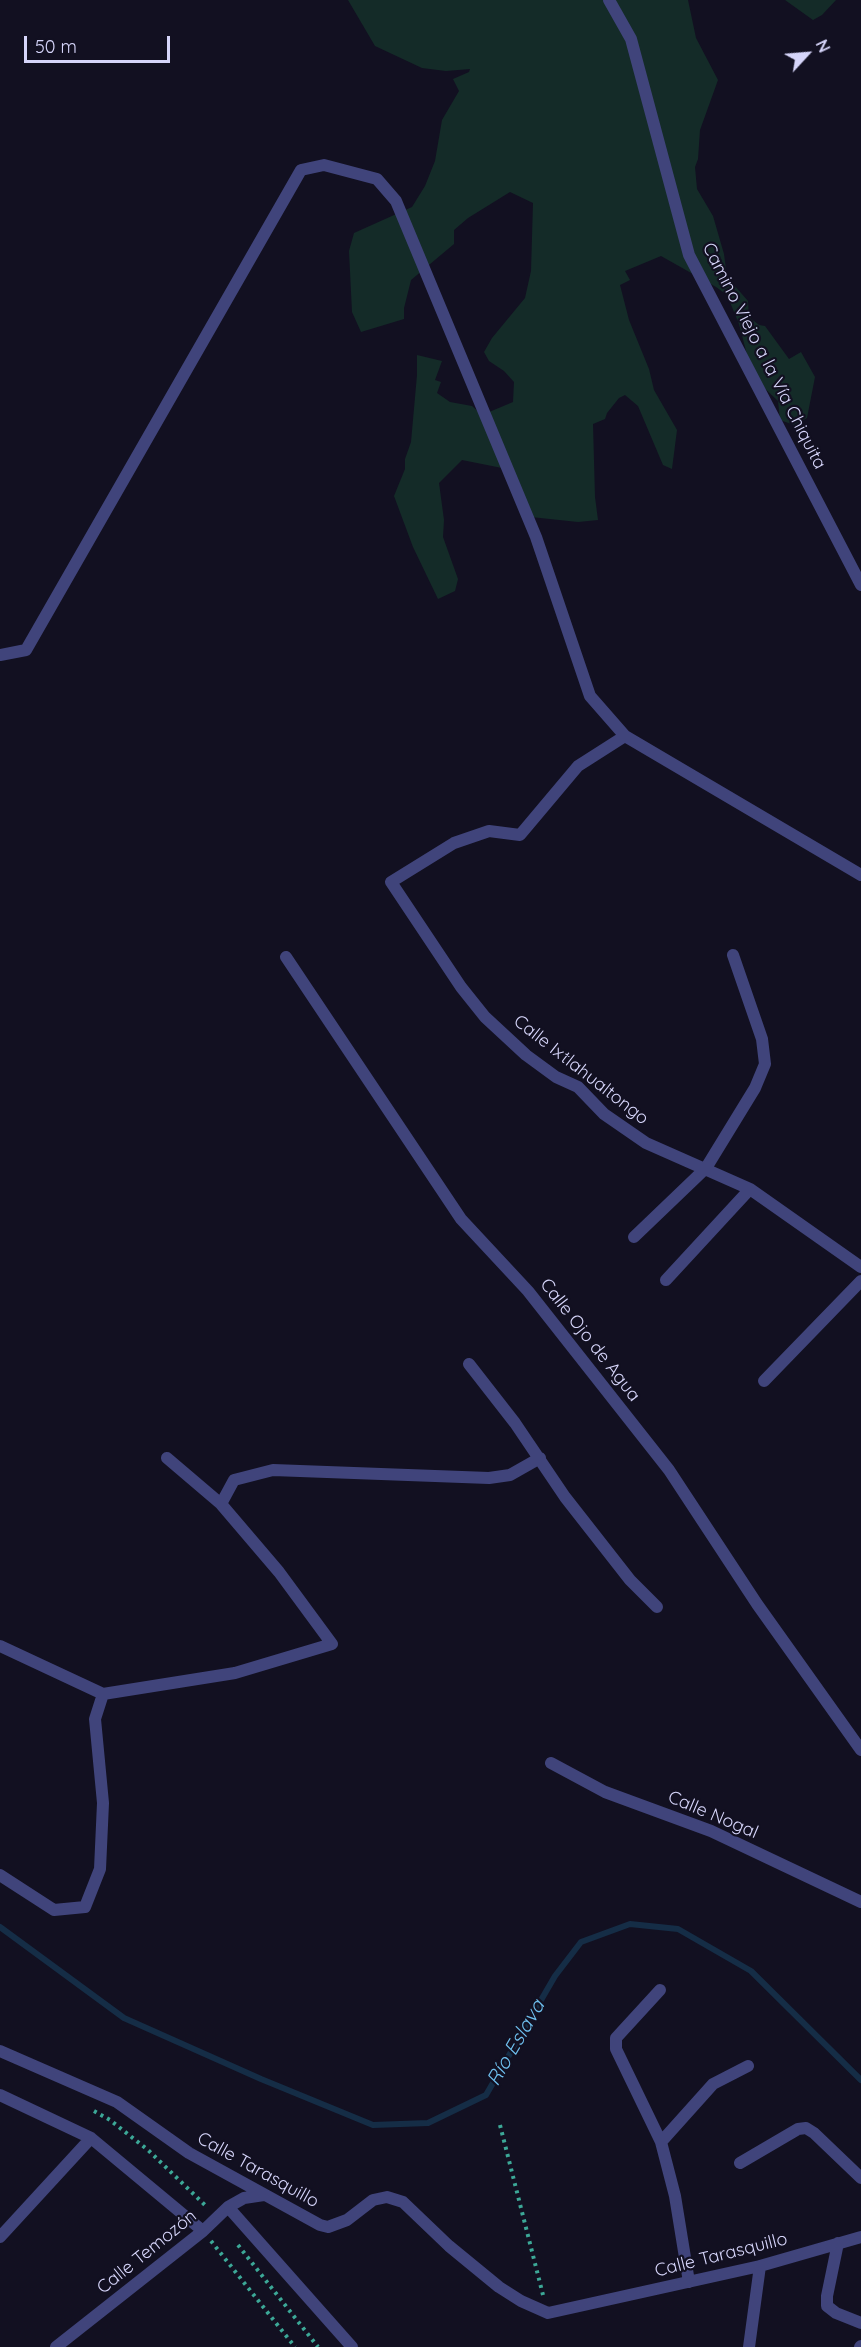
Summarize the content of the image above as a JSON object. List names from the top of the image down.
{
  "streets": {
    "street": [
      "Camino Viejo a la Vía Chiquita",
      "Calle Ixtlahualtongo",
      "Calle Ojo de Agua",
      "Calle Nogal",
      "Calle Tarasquillo",
      "Calle Temozón"
    ]
  },
  "crossings": [
    ["Calle Tarasquillo", "Calle Temozón"]
  ],
  "water": ["Río Eslava"],
  "scale_bar": "50 m",
  "north": "top right"
}
